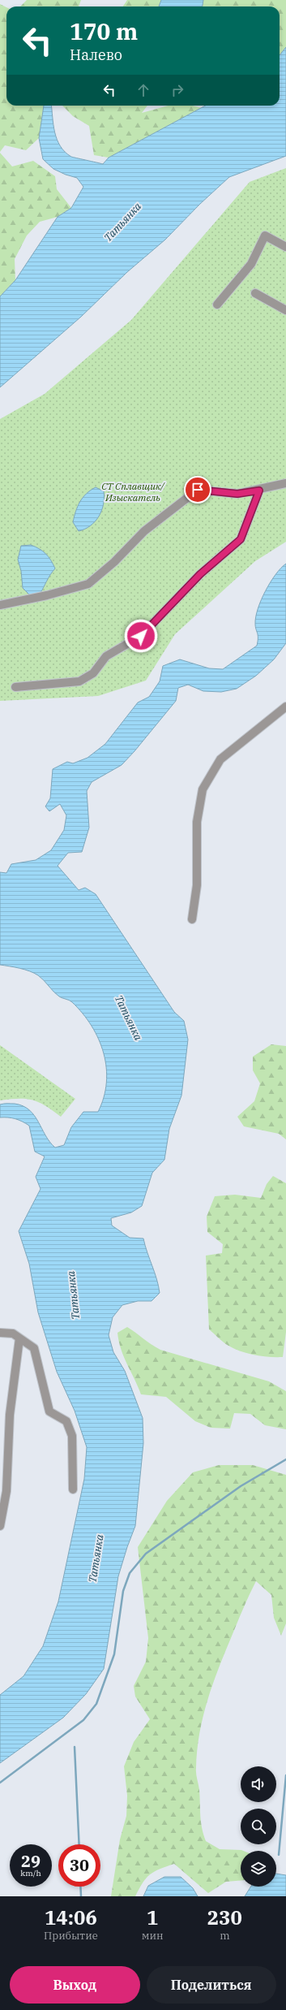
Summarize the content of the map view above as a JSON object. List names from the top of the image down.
{
  "water": ["Татьянка"],
  "parks": ["СТ Сплавщик/ Изыскатель"],
  "page": {
    "turn": ["170 m", "Налево"],
    "speed": "29 km/h",
    "limit": "30",
    "eta": [
      "14:06",
      "Прибытие",
      "1",
      "мин",
      "230",
      "m"
    ],
    "buttons": ["Выход", "Поделиться"]
  }
}
